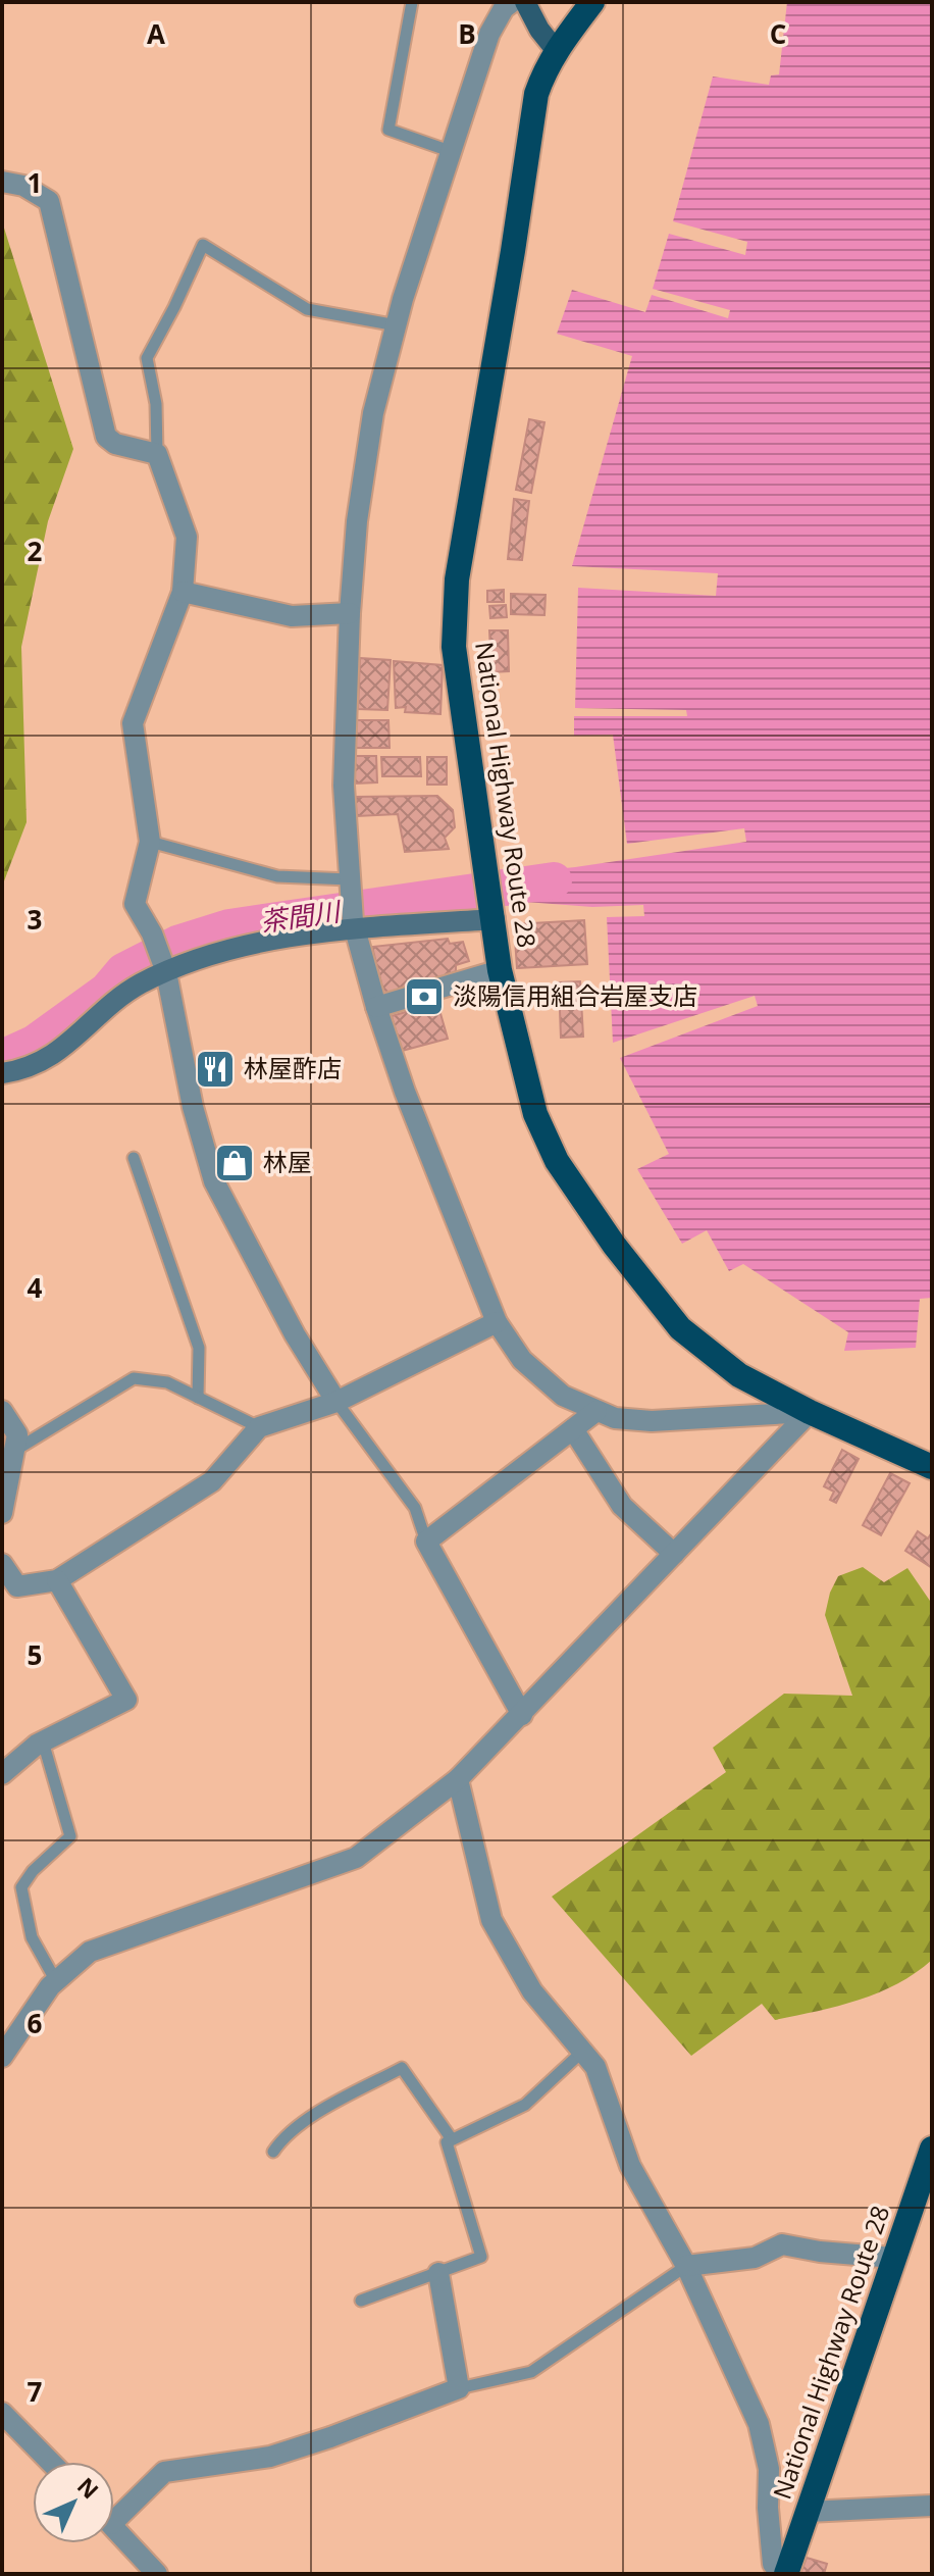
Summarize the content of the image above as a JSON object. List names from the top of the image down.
{
  "streets": {
    "highway": ["National Highway Route 28"]
  },
  "water": ["茶間川"],
  "places": {
    "bank": ["淡陽信用組合岩屋支店"],
    "restaurant": ["林屋酢店"],
    "shop": ["林屋"]
  },
  "north": "top right",
  "grid": {
    "columns": ["A", "B", "C"],
    "rows": [
      "1",
      "2",
      "3",
      "4",
      "5",
      "6",
      "7"
    ]
  }
}
